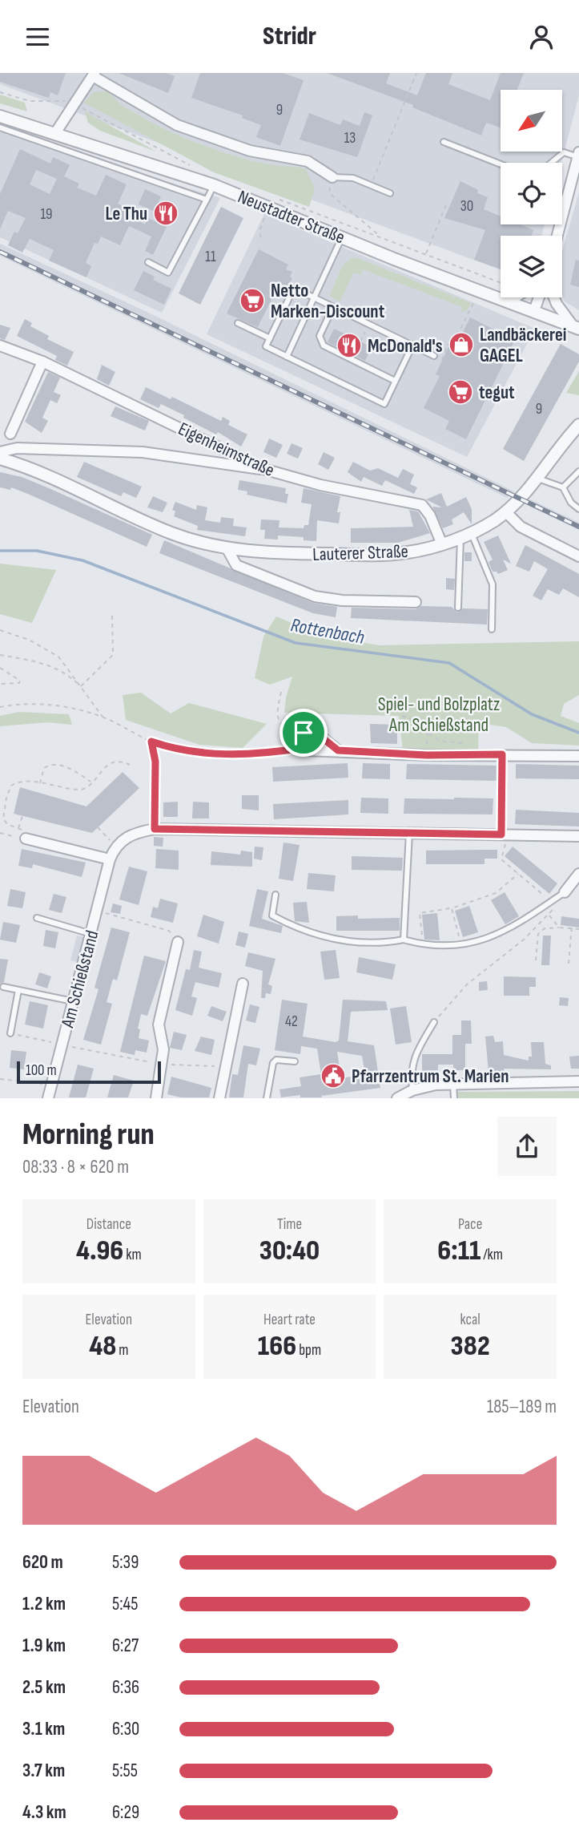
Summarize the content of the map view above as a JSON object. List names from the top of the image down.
{
  "streets": {
    "street": [
      "Neustadter Straße",
      "Eigenheimstraße",
      "Lauterer Straße",
      "Am Schießstand"
    ]
  },
  "crossings": [
    ["Eigenheimstraße", "Lauterer Straße"]
  ],
  "water": ["Rottenbach"],
  "parks": ["Spiel- und Bolzplatz Am Schießstand"],
  "places": {
    "restaurant": ["Le Thu", "McDonald's"],
    "supermarket": ["Netto Marken-Discount", "tegut"],
    "shop": ["Landbäckerei GAGEL"],
    "public building": ["Pfarrzentrum St. Marien"]
  },
  "house_numbers": [
    "9",
    "13",
    "30",
    "19",
    "11",
    "9",
    "42"
  ],
  "scale_bar": "100 m",
  "north": "bottom left",
  "page": {
    "header": "Stridr",
    "scale": "100 m",
    "heading": ["Morning run", "08:33 · 8 × 620 m"],
    "stats": [
      ["Distance", "4.96 km"],
      ["Time", "30:40"],
      ["Pace", "6:11 /km"],
      ["Elevation", "48 m"],
      ["Heart rate", "166 bpm"],
      ["kcal", "382"]
    ],
    "chart": ["Elevation", "185–189 m"],
    "list": [
      {
        "name": "620 m",
        "note": "5:39"
      },
      {
        "name": "1.2 km",
        "note": "5:45"
      },
      {
        "name": "1.9 km",
        "note": "6:27"
      },
      {
        "name": "2.5 km",
        "note": "6:36"
      },
      {
        "name": "3.1 km",
        "note": "6:30"
      },
      {
        "name": "3.7 km",
        "note": "5:55"
      },
      {
        "name": "4.3 km",
        "note": "6:29"
      }
    ]
  }
}
